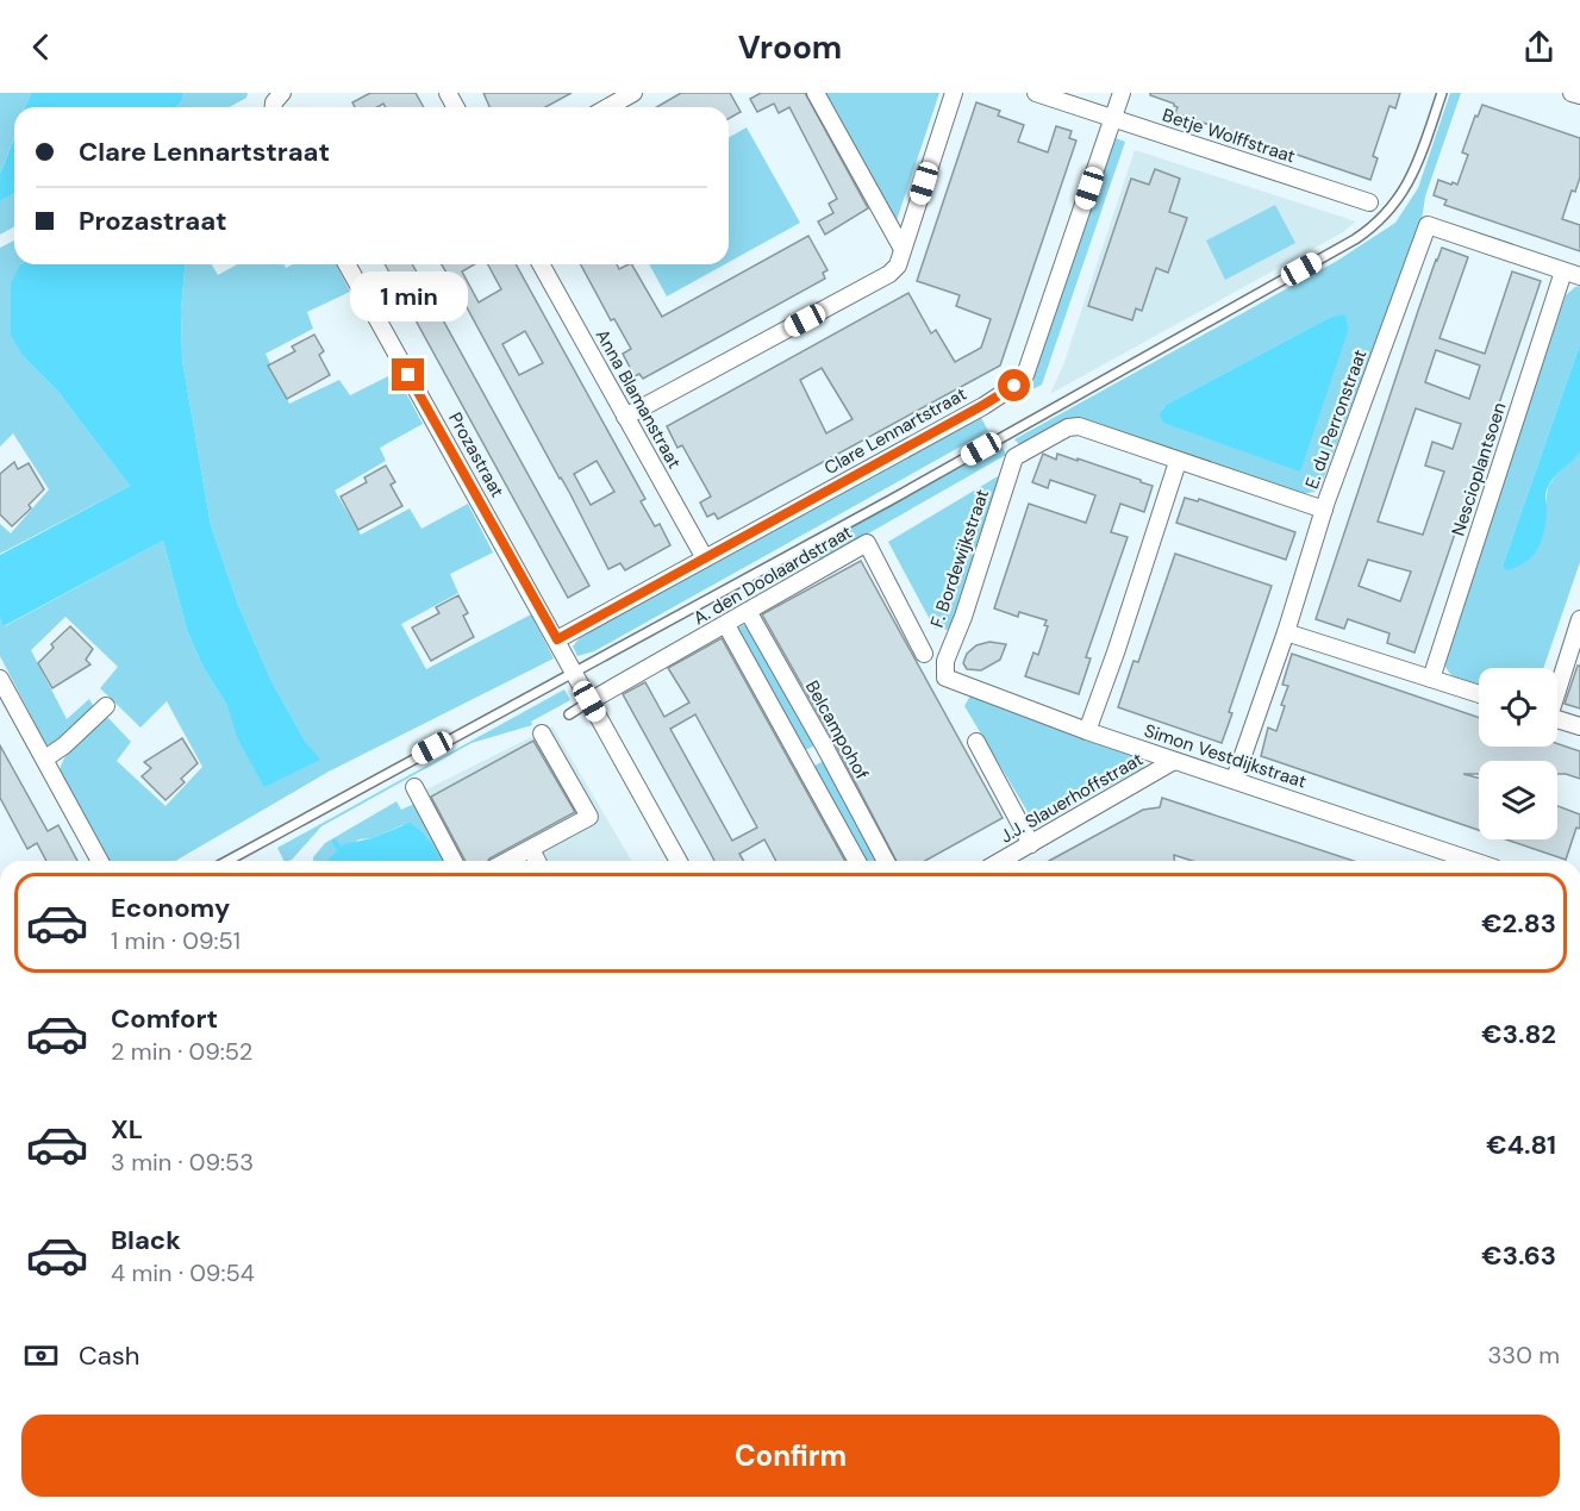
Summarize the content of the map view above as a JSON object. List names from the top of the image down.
{
  "streets": {
    "street": [
      "Betje Wolffstraat",
      "Anna Blamanstraat",
      "E. du Perronstraat",
      "Clare Lennartstraat",
      "Prozastraat",
      "Nescioplantsoen",
      "F. Bordewijkstraat",
      "A. den Doolaardstraat",
      "Belcampohof",
      "Simon Vestdijkstraat",
      "J.J. Slauerhoffstraat"
    ]
  },
  "crossings": [
    ["Betje Wolffstraat", "Clare Lennartstraat"],
    ["Anna Blamanstraat", "Clare Lennartstraat"],
    ["E. du Perronstraat", "Nescioplantsoen"],
    ["E. du Perronstraat", "F. Bordewijkstraat"],
    ["E. du Perronstraat", "Simon Vestdijkstraat"],
    ["Clare Lennartstraat", "Prozastraat"],
    ["Prozastraat", "A. den Doolaardstraat"],
    ["F. Bordewijkstraat", "Simon Vestdijkstraat"],
    ["A. den Doolaardstraat", "Belcampohof"],
    ["Simon Vestdijkstraat", "J.J. Slauerhoffstraat"]
  ],
  "page": {
    "header": "Vroom",
    "banner": ["Clare Lennartstraat", "Prozastraat"],
    "bubble": "1 min",
    "list": [
      {
        "name": "Economy",
        "note": "1 min · 09:51",
        "value": "€2.83"
      },
      {
        "name": "Comfort",
        "note": "2 min · 09:52",
        "value": "€3.82"
      },
      {
        "name": "XL",
        "note": "3 min · 09:53",
        "value": "€4.81"
      },
      {
        "name": "Black",
        "note": "4 min · 09:54",
        "value": "€3.63"
      }
    ],
    "pay": ["Cash", "330 m"],
    "buttons": "Confirm"
  }
}
